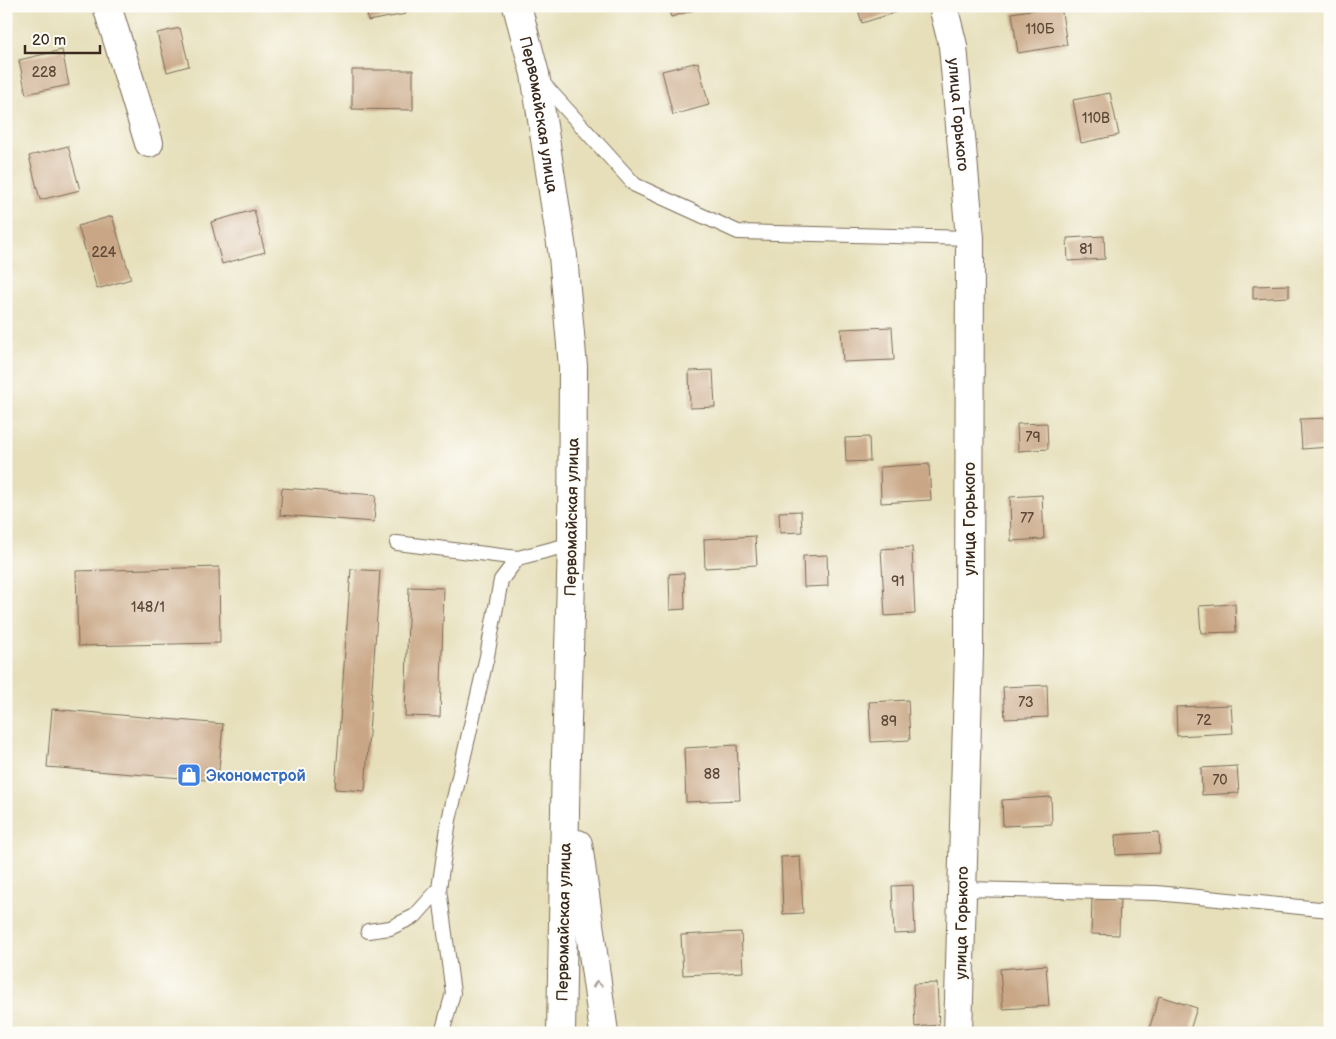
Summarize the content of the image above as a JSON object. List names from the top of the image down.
{
  "streets": {
    "street": ["улица Горького", "Первомайская улица"]
  },
  "places": {
    "shop": ["Экономстрой"]
  },
  "house_numbers": [
    "110Б",
    "228",
    "110В",
    "81",
    "224",
    "79",
    "77",
    "91",
    "148/1",
    "73",
    "72",
    "89",
    "88",
    "70"
  ],
  "scale_bar": "20 m"
}
